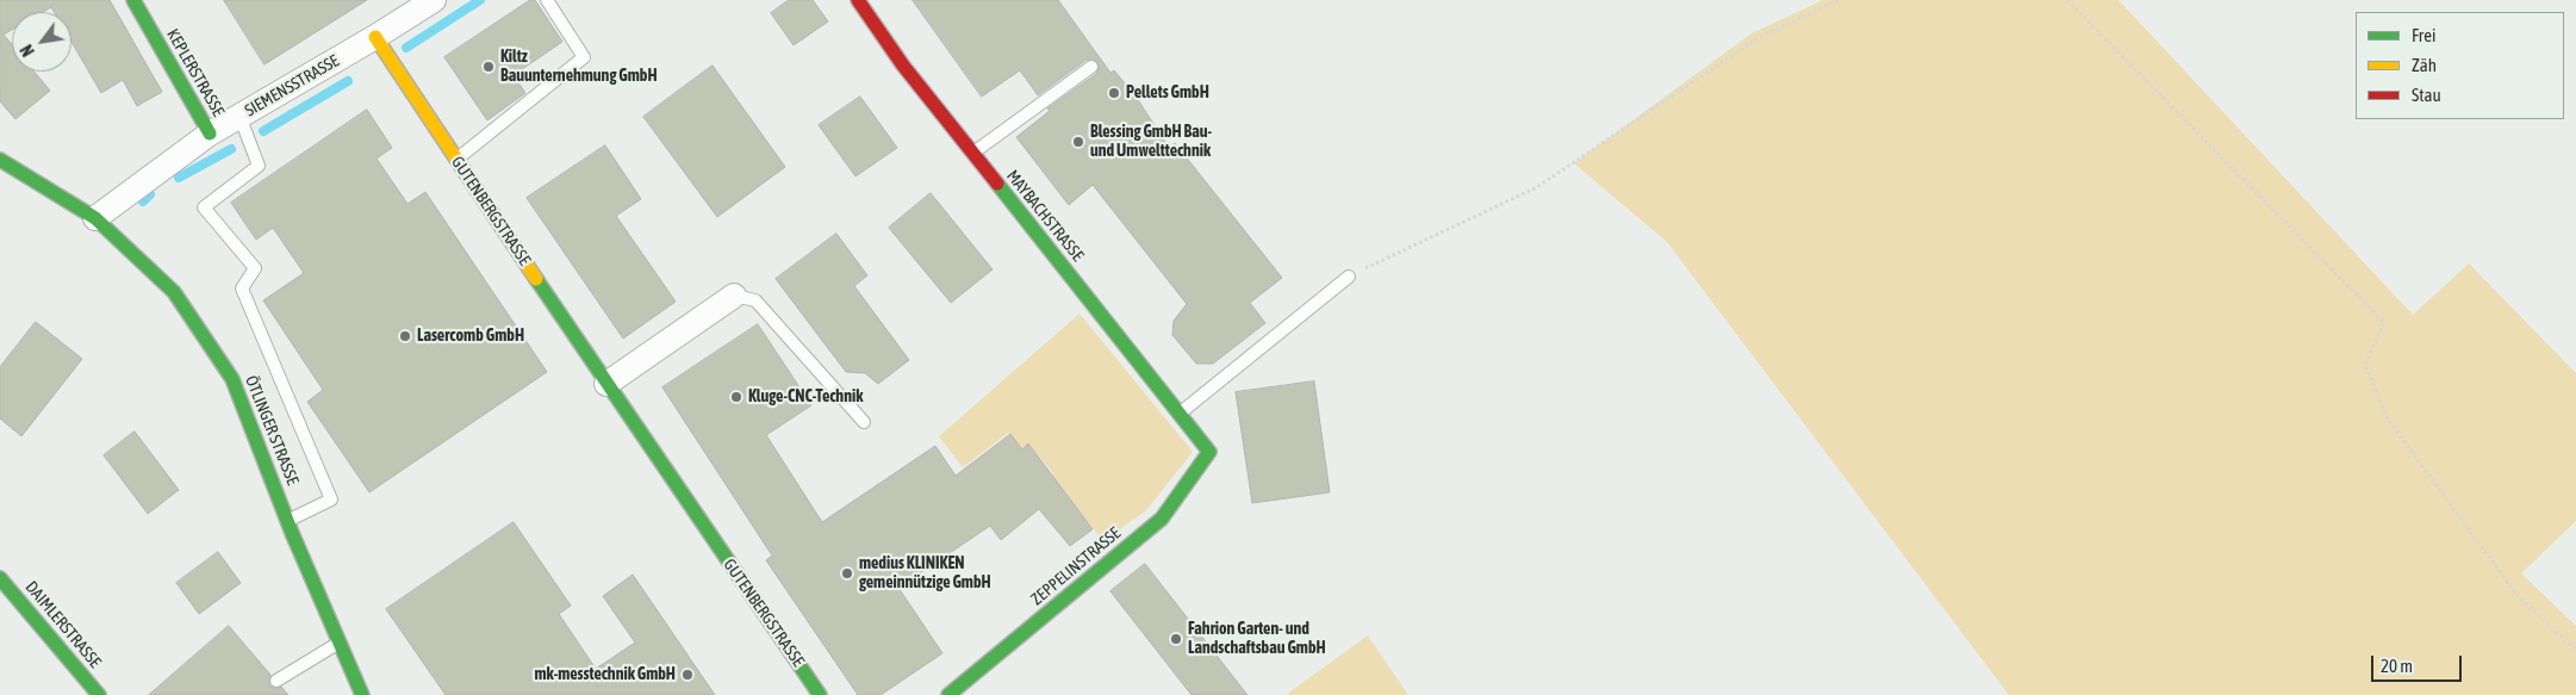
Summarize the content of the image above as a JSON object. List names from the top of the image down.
{
  "streets": {
    "street": [
      "KEPLERSTRASSE",
      "SIEMENSSTRASSE",
      "GUTENBERGSTRASSE",
      "MAYBACHSTRASSE",
      "ÖTLINGER STRASSE",
      "ZEPPELINSTRASSE",
      "DAIMLERSTRASSE"
    ]
  },
  "crossings": [
    ["KEPLERSTRASSE", "SIEMENSSTRASSE"],
    ["SIEMENSSTRASSE", "GUTENBERGSTRASSE"],
    ["SIEMENSSTRASSE", "ÖTLINGER STRASSE"],
    ["MAYBACHSTRASSE", "ZEPPELINSTRASSE"]
  ],
  "places": [
    "Kiltz Bauunternehmung GmbH",
    "Pellets GmbH",
    "Blessing GmbH Bau- und Umwelttechnik",
    "Lasercomb GmbH",
    "Kluge-CNC-Technik",
    "medius KLINIKEN gemeinnützige GmbH",
    "Fahrion Garten- und Landschaftsbau GmbH",
    "mk-messtechnik GmbH"
  ],
  "legend": ["Frei", "Zäh", "Stau"],
  "scale_bar": "20 m",
  "north": "bottom left"
}
